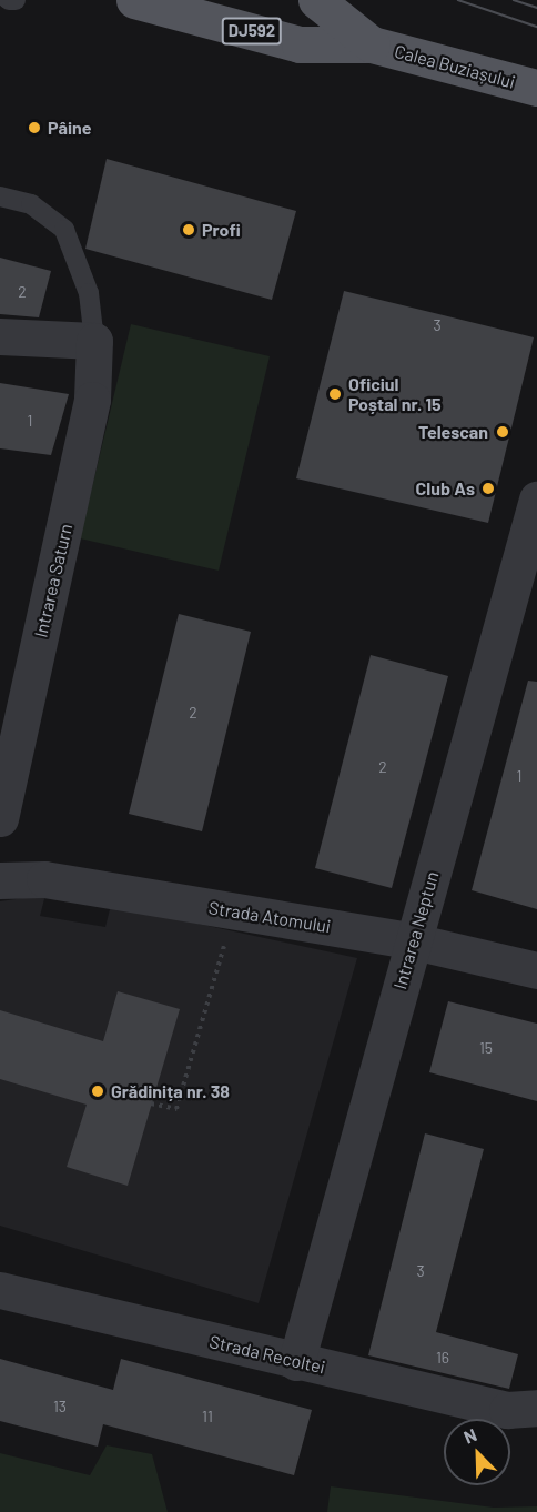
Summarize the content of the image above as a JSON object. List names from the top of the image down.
{
  "streets": {
    "main road": ["DJ592", "Calea Buziașului"],
    "street": [
      "Intrarea Saturn",
      "Strada Atomului",
      "Intrarea Neptun",
      "Strada Recoltei"
    ]
  },
  "crossings": [
    ["Strada Atomului", "Intrarea Neptun"],
    ["Intrarea Neptun", "Strada Recoltei"]
  ],
  "places": [
    "Pâine",
    "Profi",
    "Oficiul Poștal nr. 15",
    "Telescan",
    "Club As",
    "Grădinița nr. 38"
  ],
  "house_numbers": [
    "2",
    "3",
    "1",
    "2",
    "2",
    "1",
    "15",
    "3",
    "16",
    "13",
    "11"
  ],
  "north": "top left"
}
